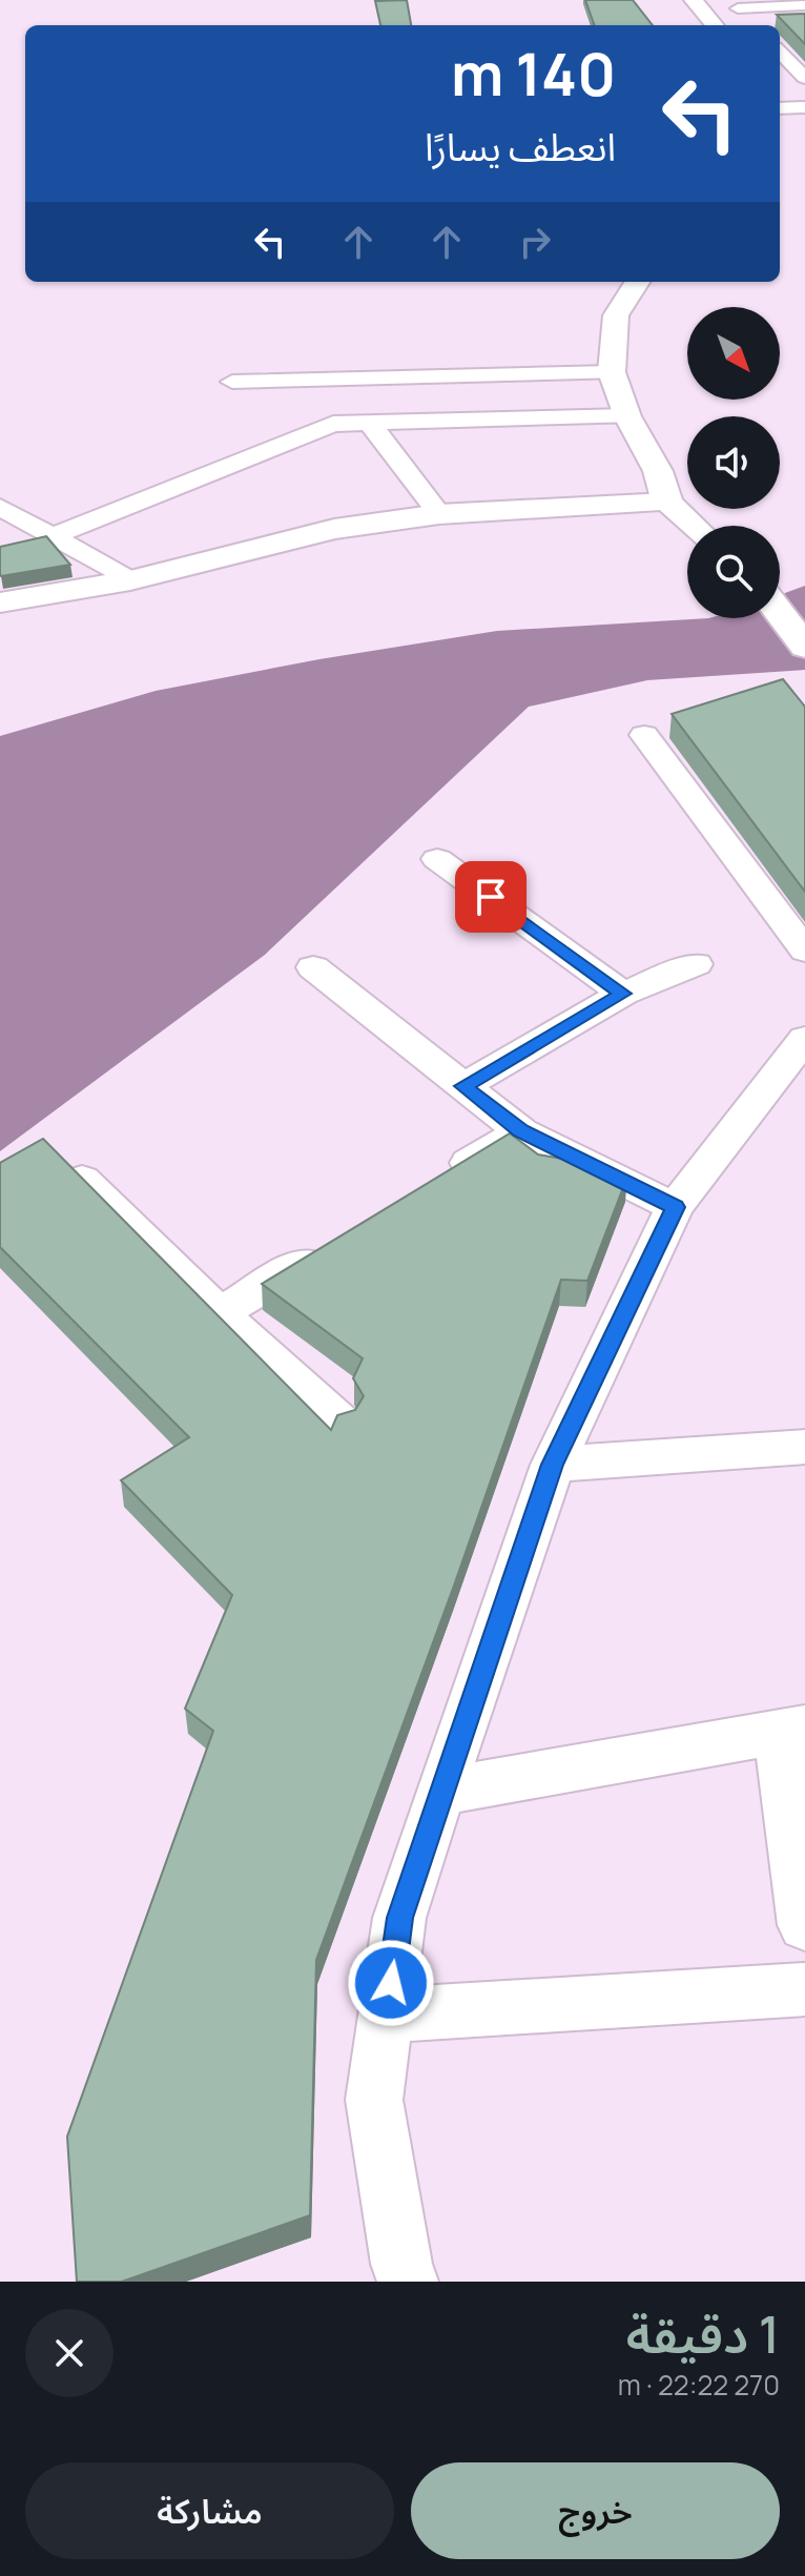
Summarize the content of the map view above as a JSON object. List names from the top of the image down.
{
  "north": "bottom right",
  "page": {
    "turn": ["140 m", "انعطف يسارًا"],
    "heading": ["1 دقيقة", "270 m · 22:22"],
    "buttons": ["خروج", "مشاركة"]
  }
}
